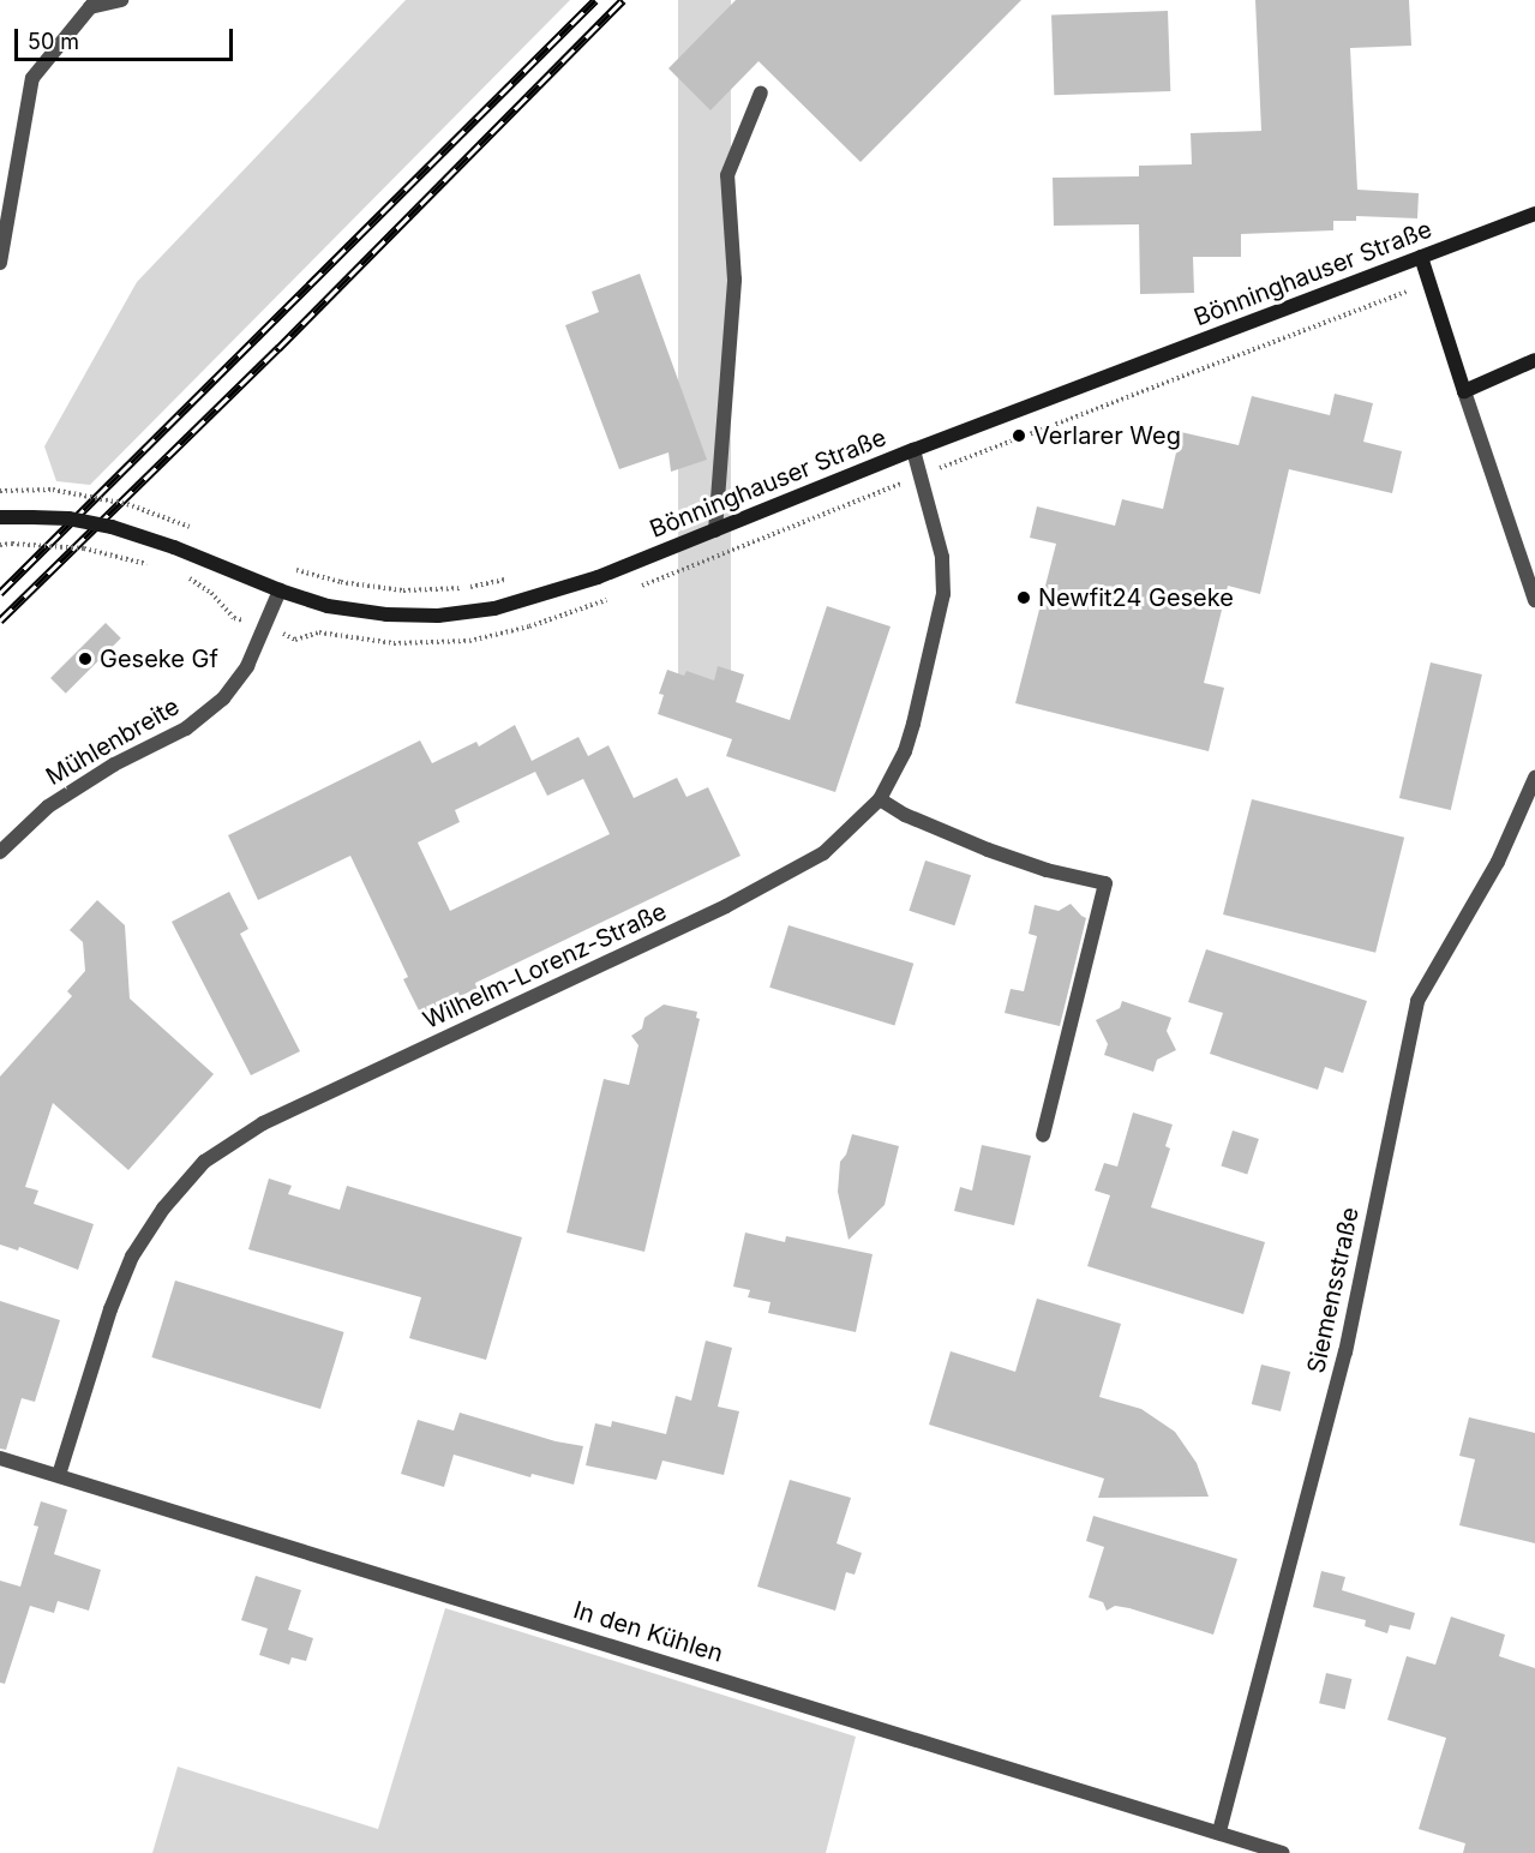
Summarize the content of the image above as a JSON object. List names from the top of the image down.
{
  "streets": {
    "main road": ["Bönninghauser Straße"],
    "street": [
      "Mühlenbreite",
      "Wilhelm-Lorenz-Straße",
      "Siemensstraße",
      "In den Kühlen"
    ]
  },
  "crossings": [
    ["Bönninghauser Straße", "Mühlenbreite"],
    ["Bönninghauser Straße", "Wilhelm-Lorenz-Straße"],
    ["Wilhelm-Lorenz-Straße", "In den Kühlen"],
    ["Siemensstraße", "In den Kühlen"]
  ],
  "places": ["Verlarer Weg", "Newfit24 Geseke", "Geseke Gf"],
  "scale_bar": "50 m"
}
